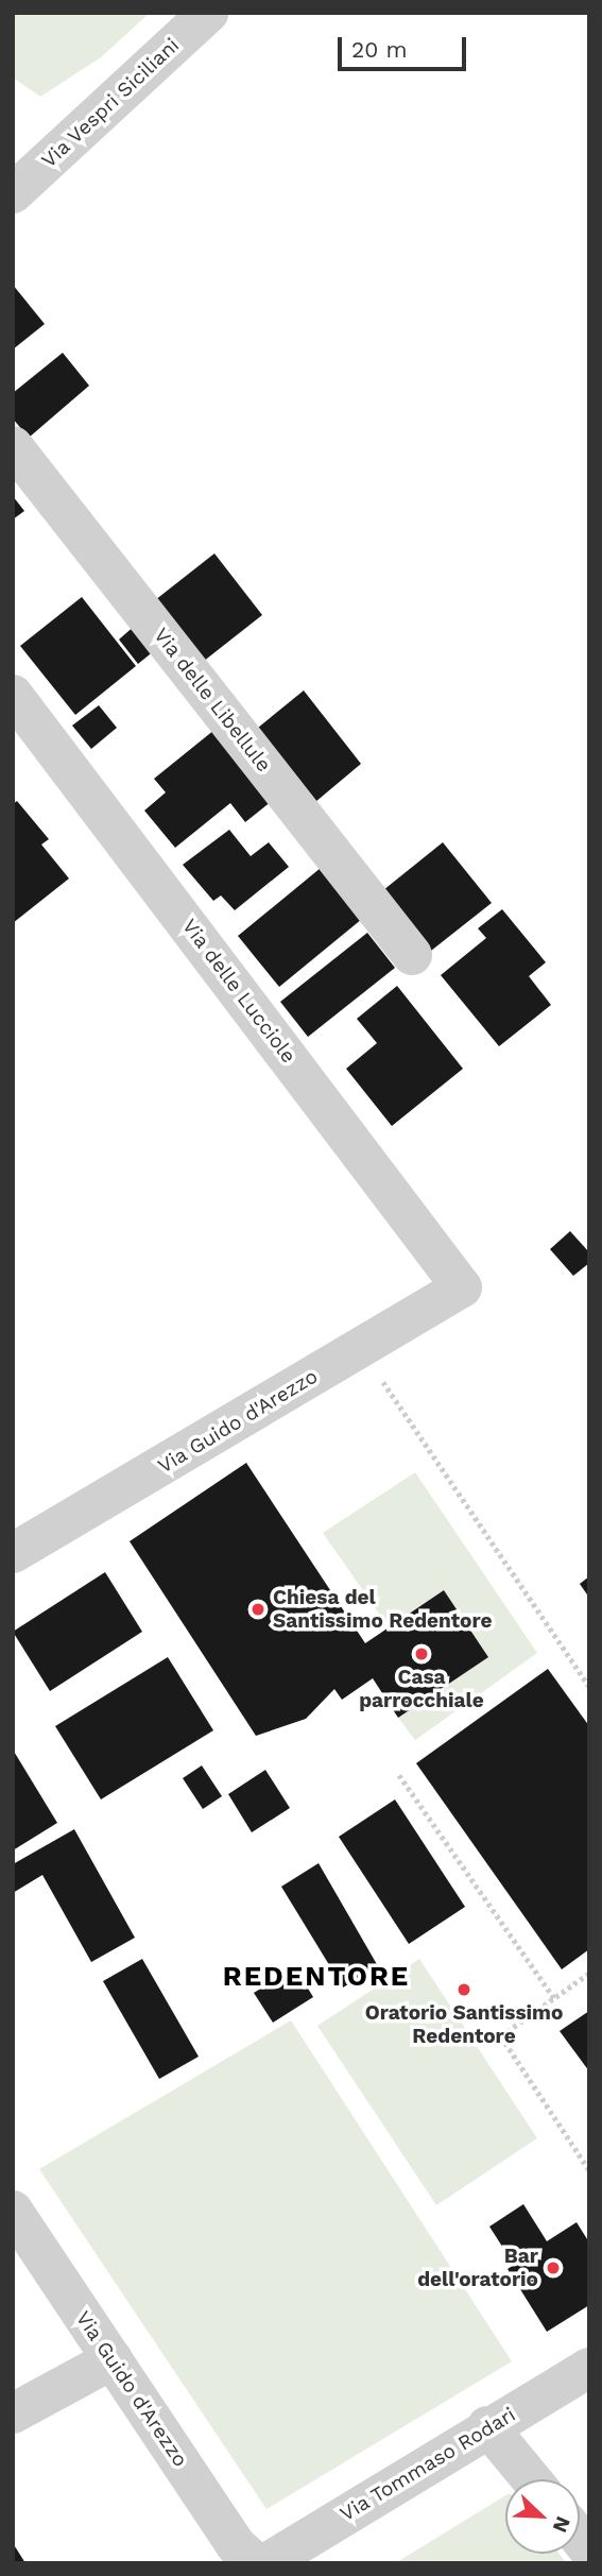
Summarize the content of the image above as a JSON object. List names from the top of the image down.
{
  "streets": {
    "street": [
      "Via Vespri Siciliani",
      "Via delle Libellule",
      "Via delle Lucciole",
      "Via Guido d'Arezzo",
      "Via Tommaso Rodari"
    ]
  },
  "crossings": [
    ["Via delle Lucciole", "Via Guido d'Arezzo"]
  ],
  "districts": ["REDENTORE"],
  "places": [
    "Chiesa del Santissimo Redentore",
    "Casa parrocchiale",
    "Oratorio Santissimo Redentore",
    "Bar dell'oratorio"
  ],
  "scale_bar": "20 m",
  "north": "bottom right"
}
